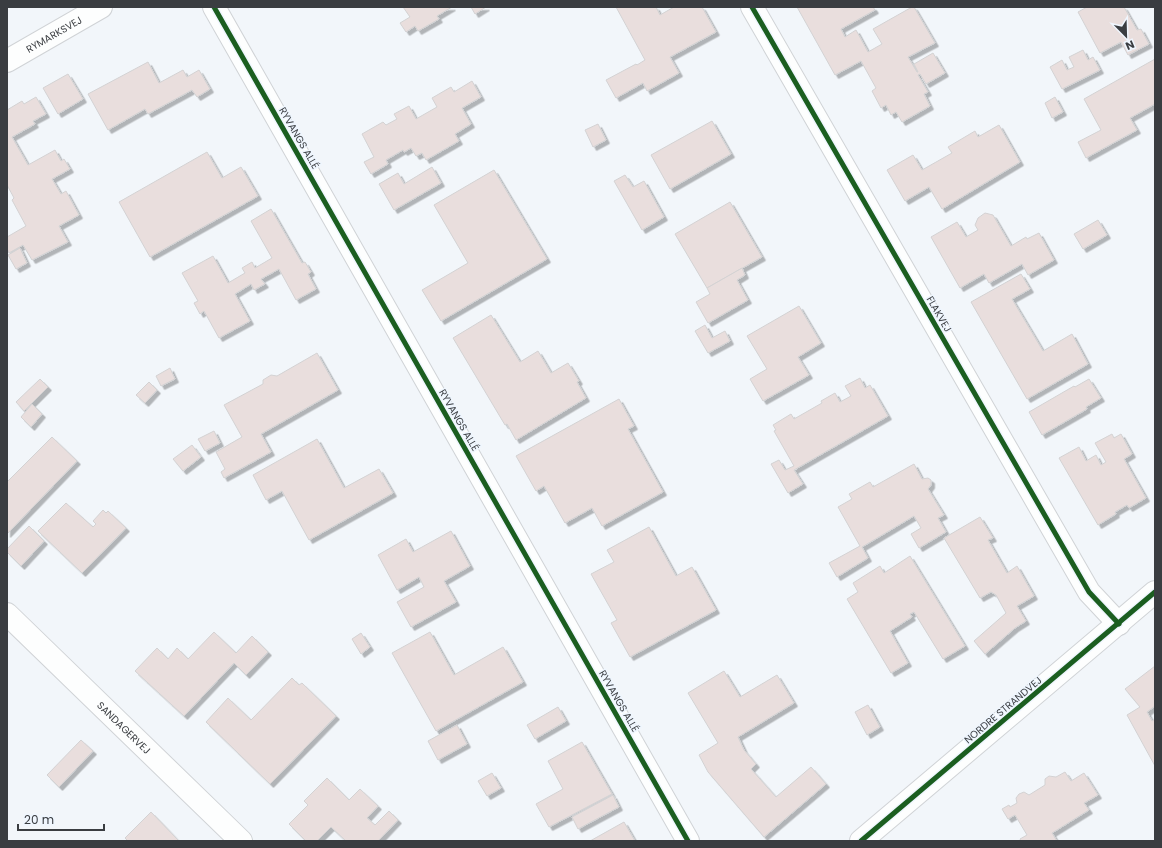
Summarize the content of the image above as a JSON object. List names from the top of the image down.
{
  "streets": {
    "street": [
      "RYMARKSVEJ",
      "RYVANGS ALLÉ",
      "FLAKVEJ",
      "NORDRE STRANDVEJ",
      "SANDAGERVEJ"
    ]
  },
  "crossings": [
    ["FLAKVEJ", "NORDRE STRANDVEJ"]
  ],
  "scale_bar": "20 m",
  "north": "bottom right"
}
